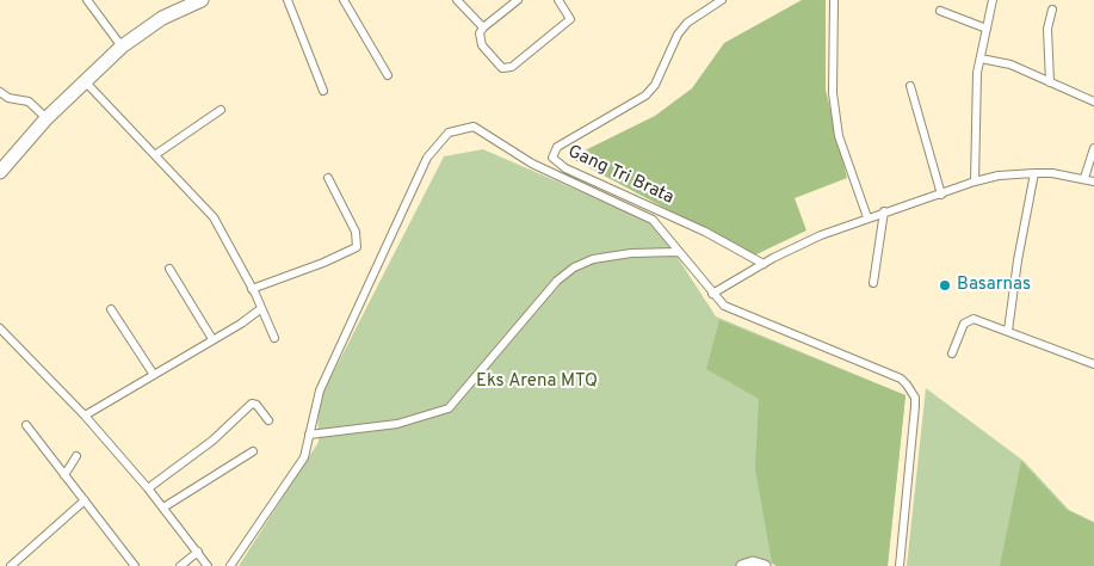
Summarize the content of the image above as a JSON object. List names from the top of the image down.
{
  "streets": {
    "street": ["Gang Tri Brata"]
  },
  "parks": ["Eks Arena MTQ"],
  "places": ["Basarnas"]
}
